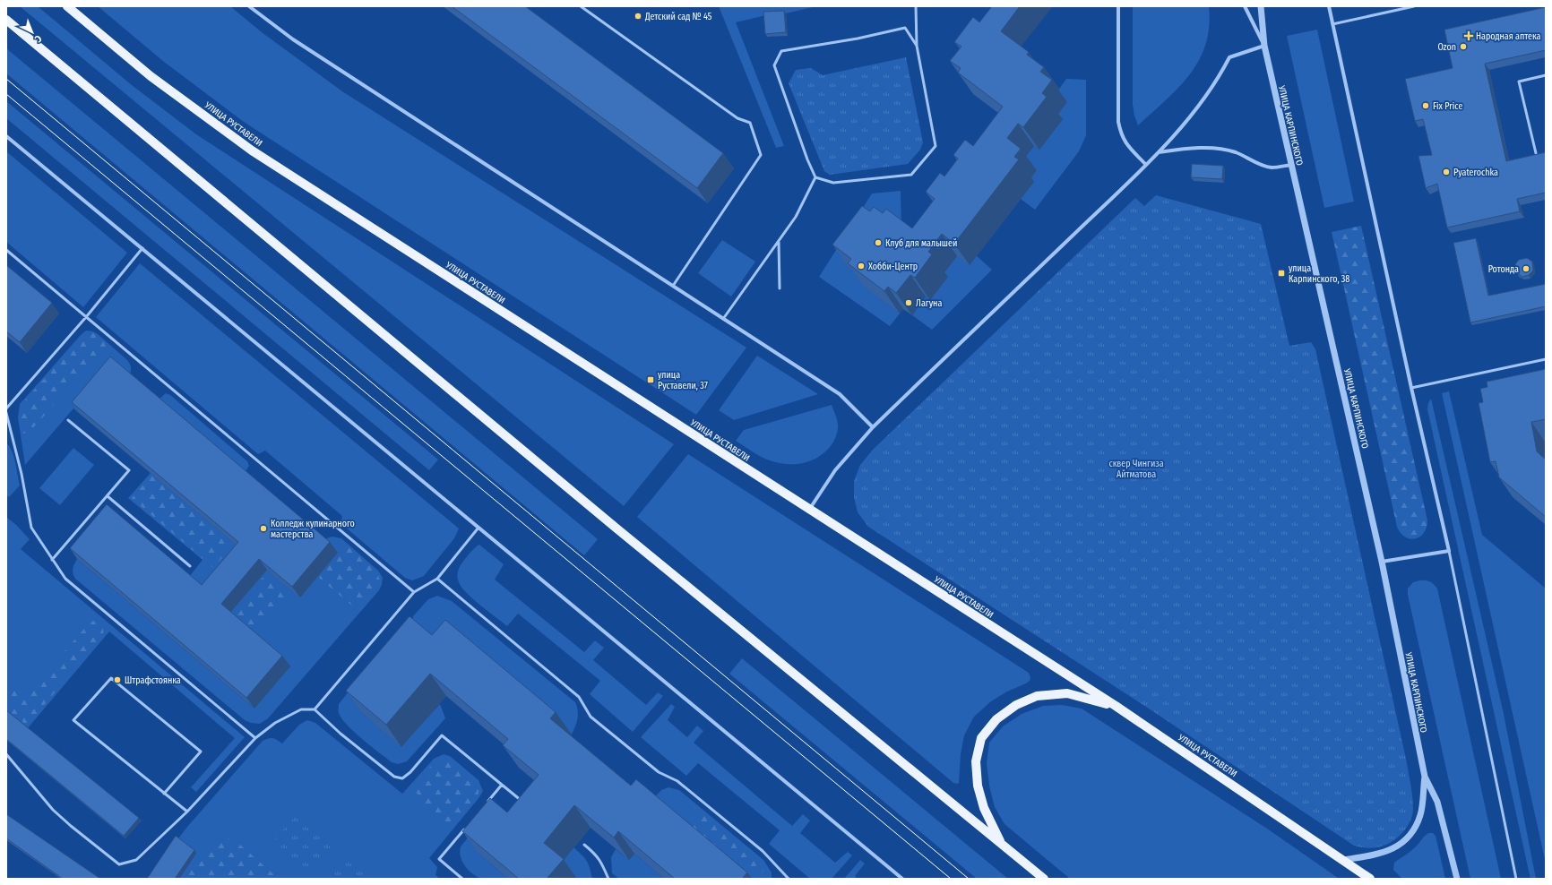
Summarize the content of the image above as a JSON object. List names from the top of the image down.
{
  "streets": {
    "main road": ["УЛИЦА РУСТАВЕЛИ"],
    "street": ["УЛИЦА КАРПИНСКОГО"]
  },
  "crossings": [
    ["УЛИЦА РУСТАВЕЛИ", "УЛИЦА КАРПИНСКОГО"]
  ],
  "parks": ["сквер Чингиза Айтматова"],
  "places": {
    "other": [
      "Детский сад № 45",
      "Ozon",
      "Fix Price",
      "Pyaterochka",
      "Клуб для малышей",
      "Хобби-Центр",
      "Ротонда",
      "Лагуна",
      "Колледж кулинарного мастерства",
      "Штрафстоянка"
    ],
    "health": ["Народная аптека"],
    "transit": ["улица Карпинского, 38", "улица Руставели, 37"]
  },
  "north": "bottom right"
}
